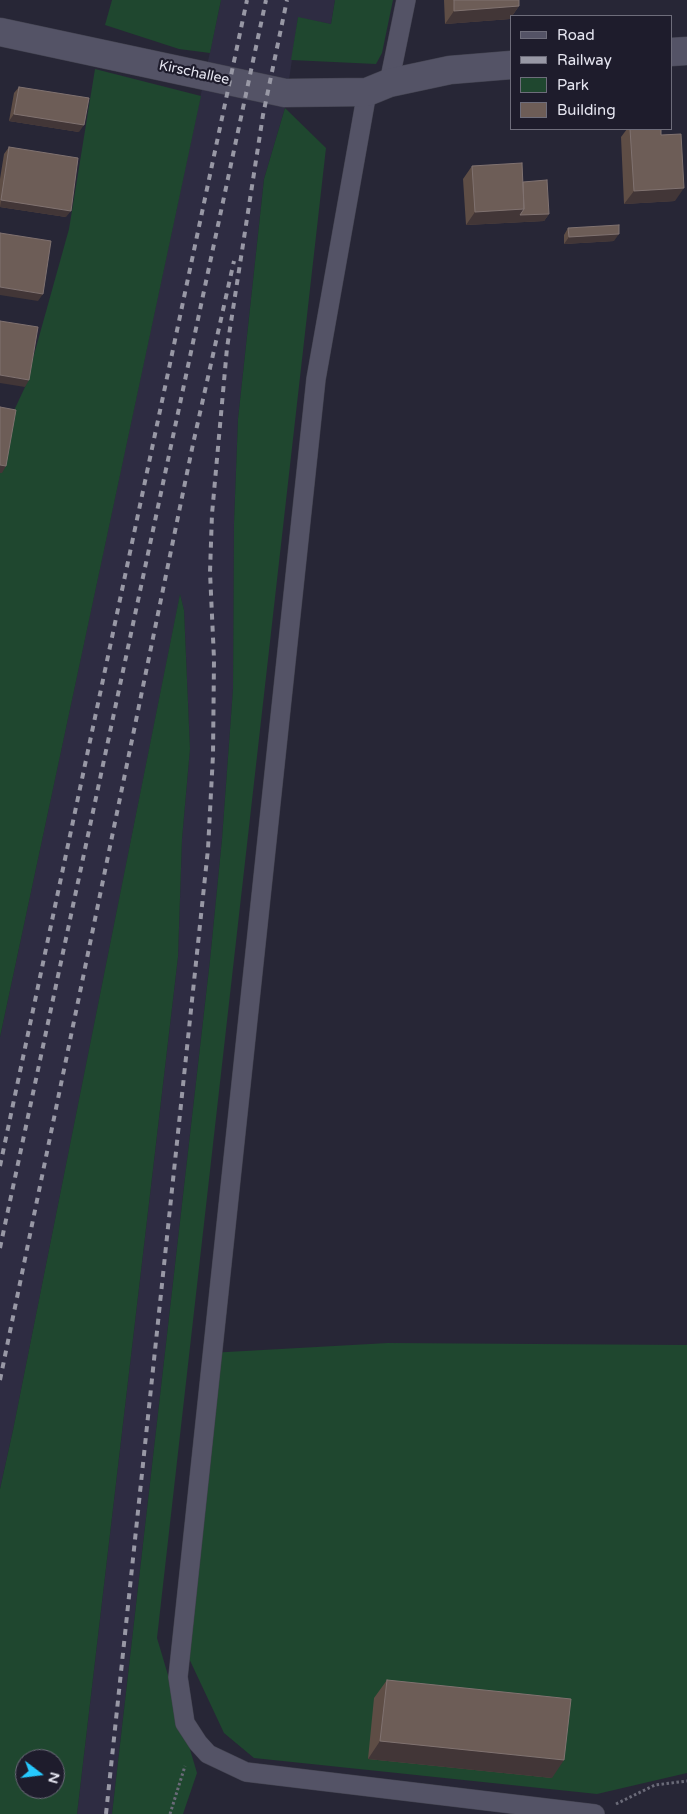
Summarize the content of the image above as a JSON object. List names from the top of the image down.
{
  "streets": {
    "street": ["Kirschallee"]
  },
  "legend": [
    "Road",
    "Railway",
    "Park",
    "Building"
  ],
  "north": "right"
}
